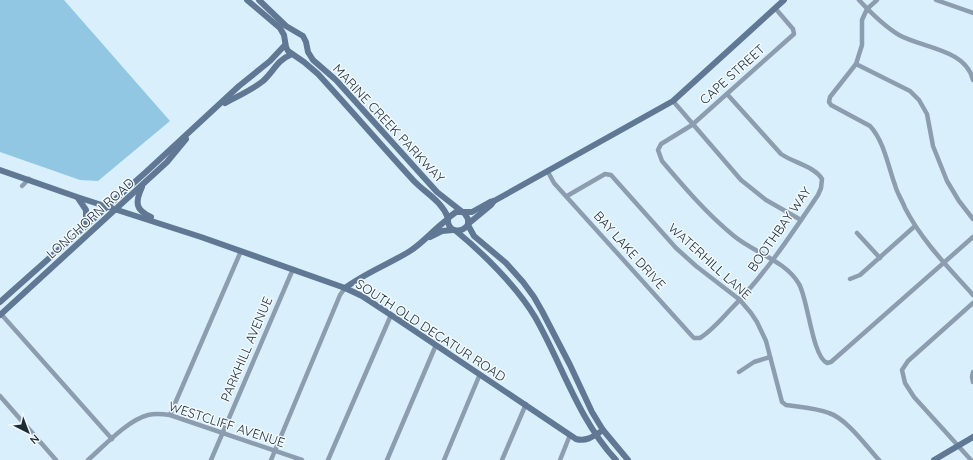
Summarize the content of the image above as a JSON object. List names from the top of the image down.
{
  "streets": {
    "main road": ["MARINE CREEK PARKWAY", "LONGHORN ROAD", "SOUTH OLD DECATUR ROAD"],
    "street": [
      "CAPE STREET",
      "BOOTHBAY WAY",
      "BAY LAKE DRIVE",
      "WATERHILL LANE",
      "PARKHILL AVENUE",
      "WESTCLIFF AVENUE"
    ]
  },
  "crossings": [
    ["CAPE STREET", "BOOTHBAY WAY"],
    ["MARINE CREEK PARKWAY", "LONGHORN ROAD"],
    ["LONGHORN ROAD", "SOUTH OLD DECATUR ROAD"],
    ["BOOTHBAY WAY", "BAY LAKE DRIVE"],
    ["BOOTHBAY WAY", "WATERHILL LANE"],
    ["BAY LAKE DRIVE", "WATERHILL LANE"],
    ["SOUTH OLD DECATUR ROAD", "PARKHILL AVENUE"],
    ["PARKHILL AVENUE", "WESTCLIFF AVENUE"]
  ],
  "north": "bottom right"
}
